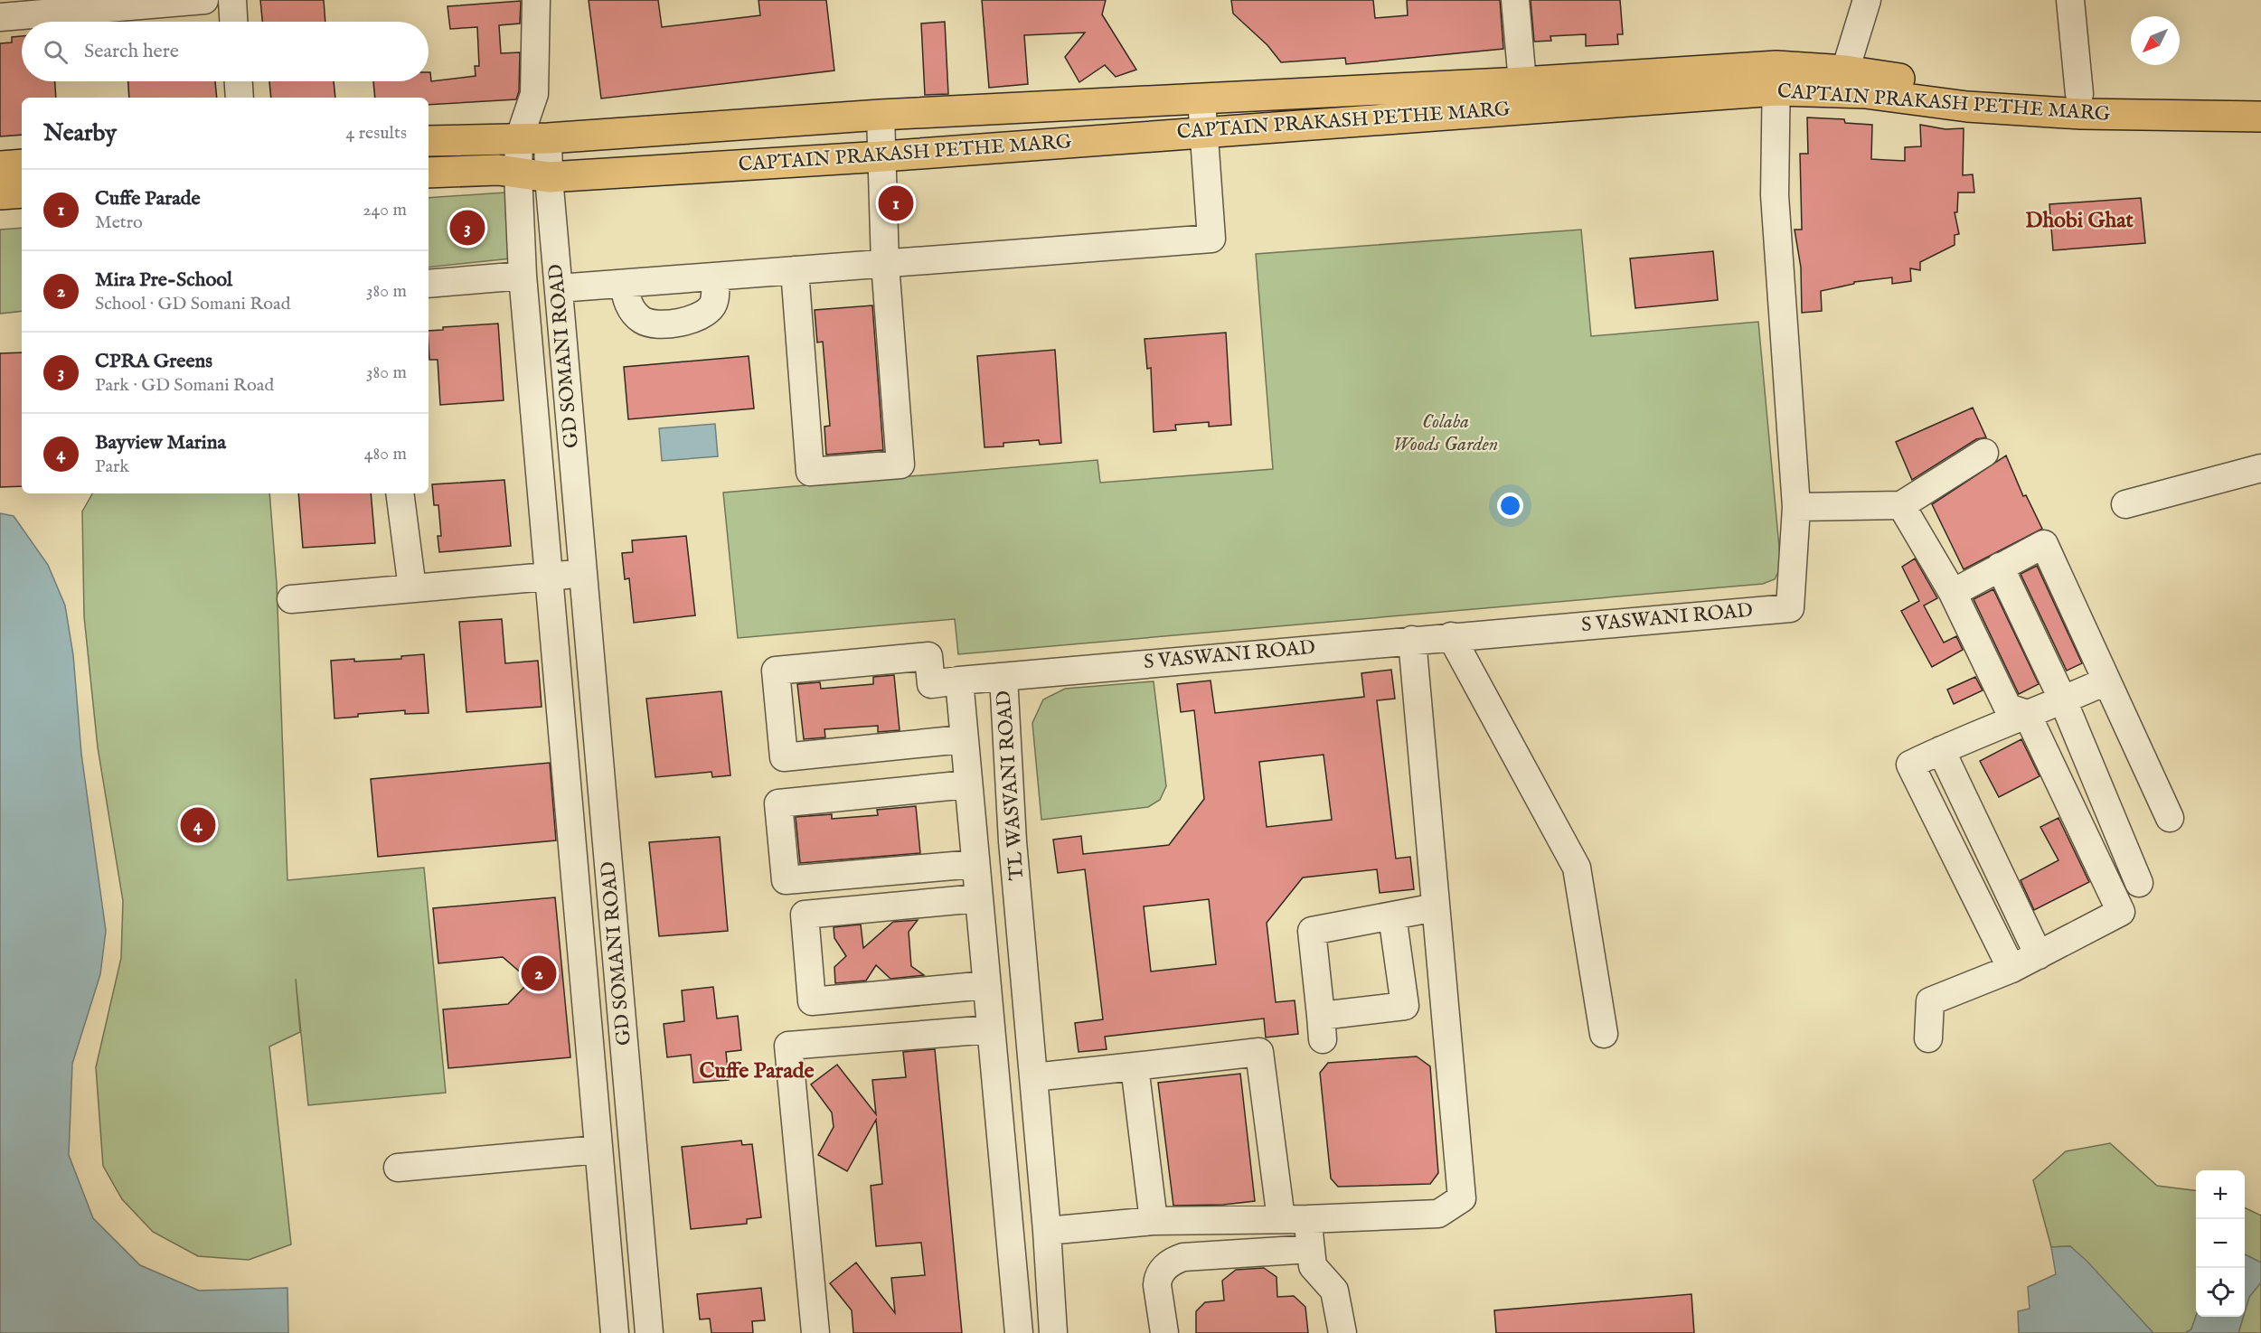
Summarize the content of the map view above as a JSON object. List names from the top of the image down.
{
  "streets": {
    "main road": ["CAPTAIN PRAKASH PETHE MARG"],
    "street": ["GD SOMANI ROAD", "S VASWANI ROAD", "TL WASVANI ROAD"]
  },
  "crossings": [
    ["CAPTAIN PRAKASH PETHE MARG", "GD SOMANI ROAD"],
    ["CAPTAIN PRAKASH PETHE MARG", "S VASWANI ROAD"],
    ["S VASWANI ROAD", "TL WASVANI ROAD"]
  ],
  "districts": ["Dhobi Ghat", "Cuffe Parade"],
  "parks": ["Colaba Woods Garden"],
  "north": "bottom left",
  "page": {
    "search": "Search here",
    "heading": ["Nearby", "4 results"],
    "list": [
      {
        "mark": "1",
        "name": "Cuffe Parade",
        "note": "Metro",
        "value": "240 m"
      },
      {
        "mark": "2",
        "name": "Mira Pre-School",
        "note": "School · GD Somani Road",
        "value": "380 m"
      },
      {
        "mark": "3",
        "name": "CPRA Greens",
        "note": "Park · GD Somani Road",
        "value": "380 m"
      },
      {
        "mark": "4",
        "name": "Bayview Marina",
        "note": "Park",
        "value": "480 m"
      }
    ],
    "pins": [
      "1",
      "3",
      "4",
      "2"
    ],
    "map_buttons": ["+", "−"]
  }
}
